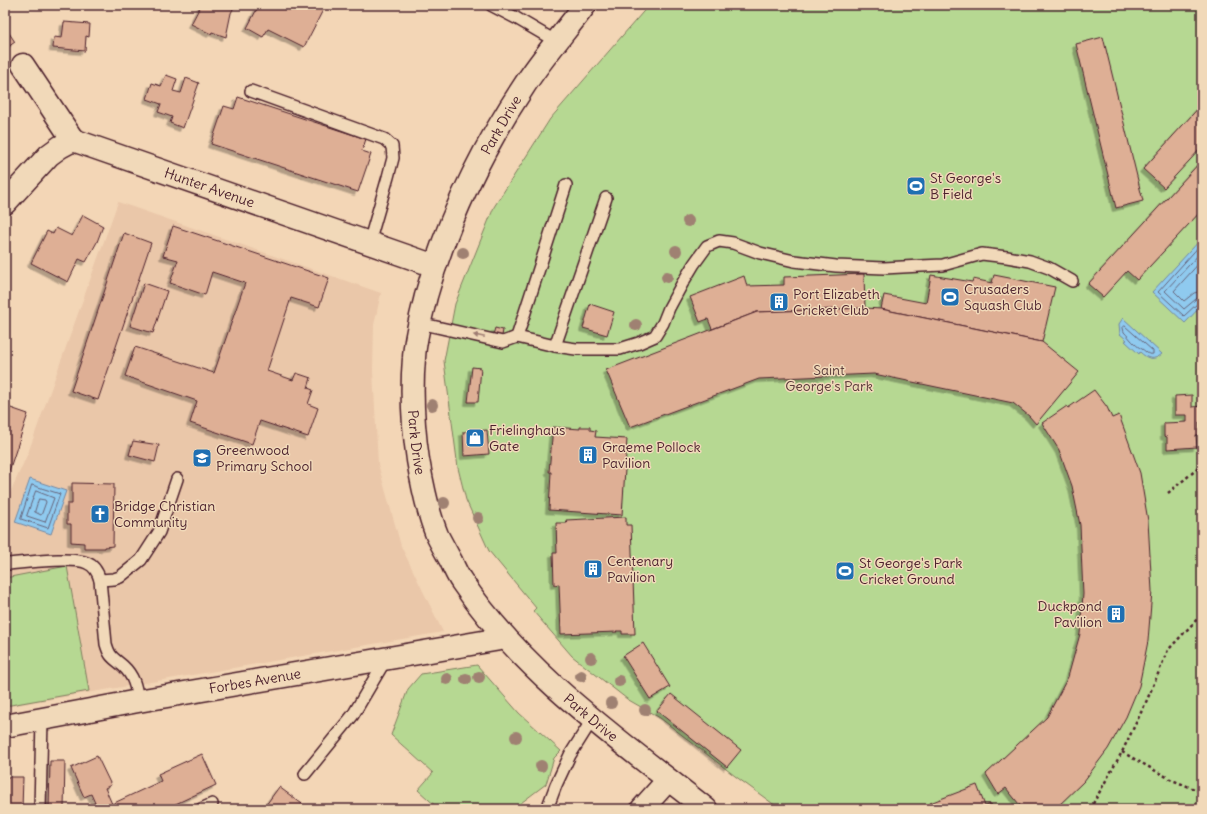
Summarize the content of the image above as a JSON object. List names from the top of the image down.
{
  "streets": {
    "street": ["Park Drive", "Hunter Avenue", "Forbes Avenue"]
  },
  "crossings": [
    ["Park Drive", "Hunter Avenue"],
    ["Park Drive", "Forbes Avenue"]
  ],
  "parks": ["Saint George's Park"],
  "places": {
    "sports": ["St George's B Field", "Crusaders Squash Club", "St George's Park Cricket Ground"],
    "building": [
      "Port Elizabeth Cricket Club",
      "Graeme Pollock Pavilion",
      "Centenary Pavilion",
      "Duckpond Pavilion"
    ],
    "shop": ["Frielinghaus Gate"],
    "school or university": ["Greenwood Primary School"],
    "church": ["Bridge Christian Community"]
  }
}
